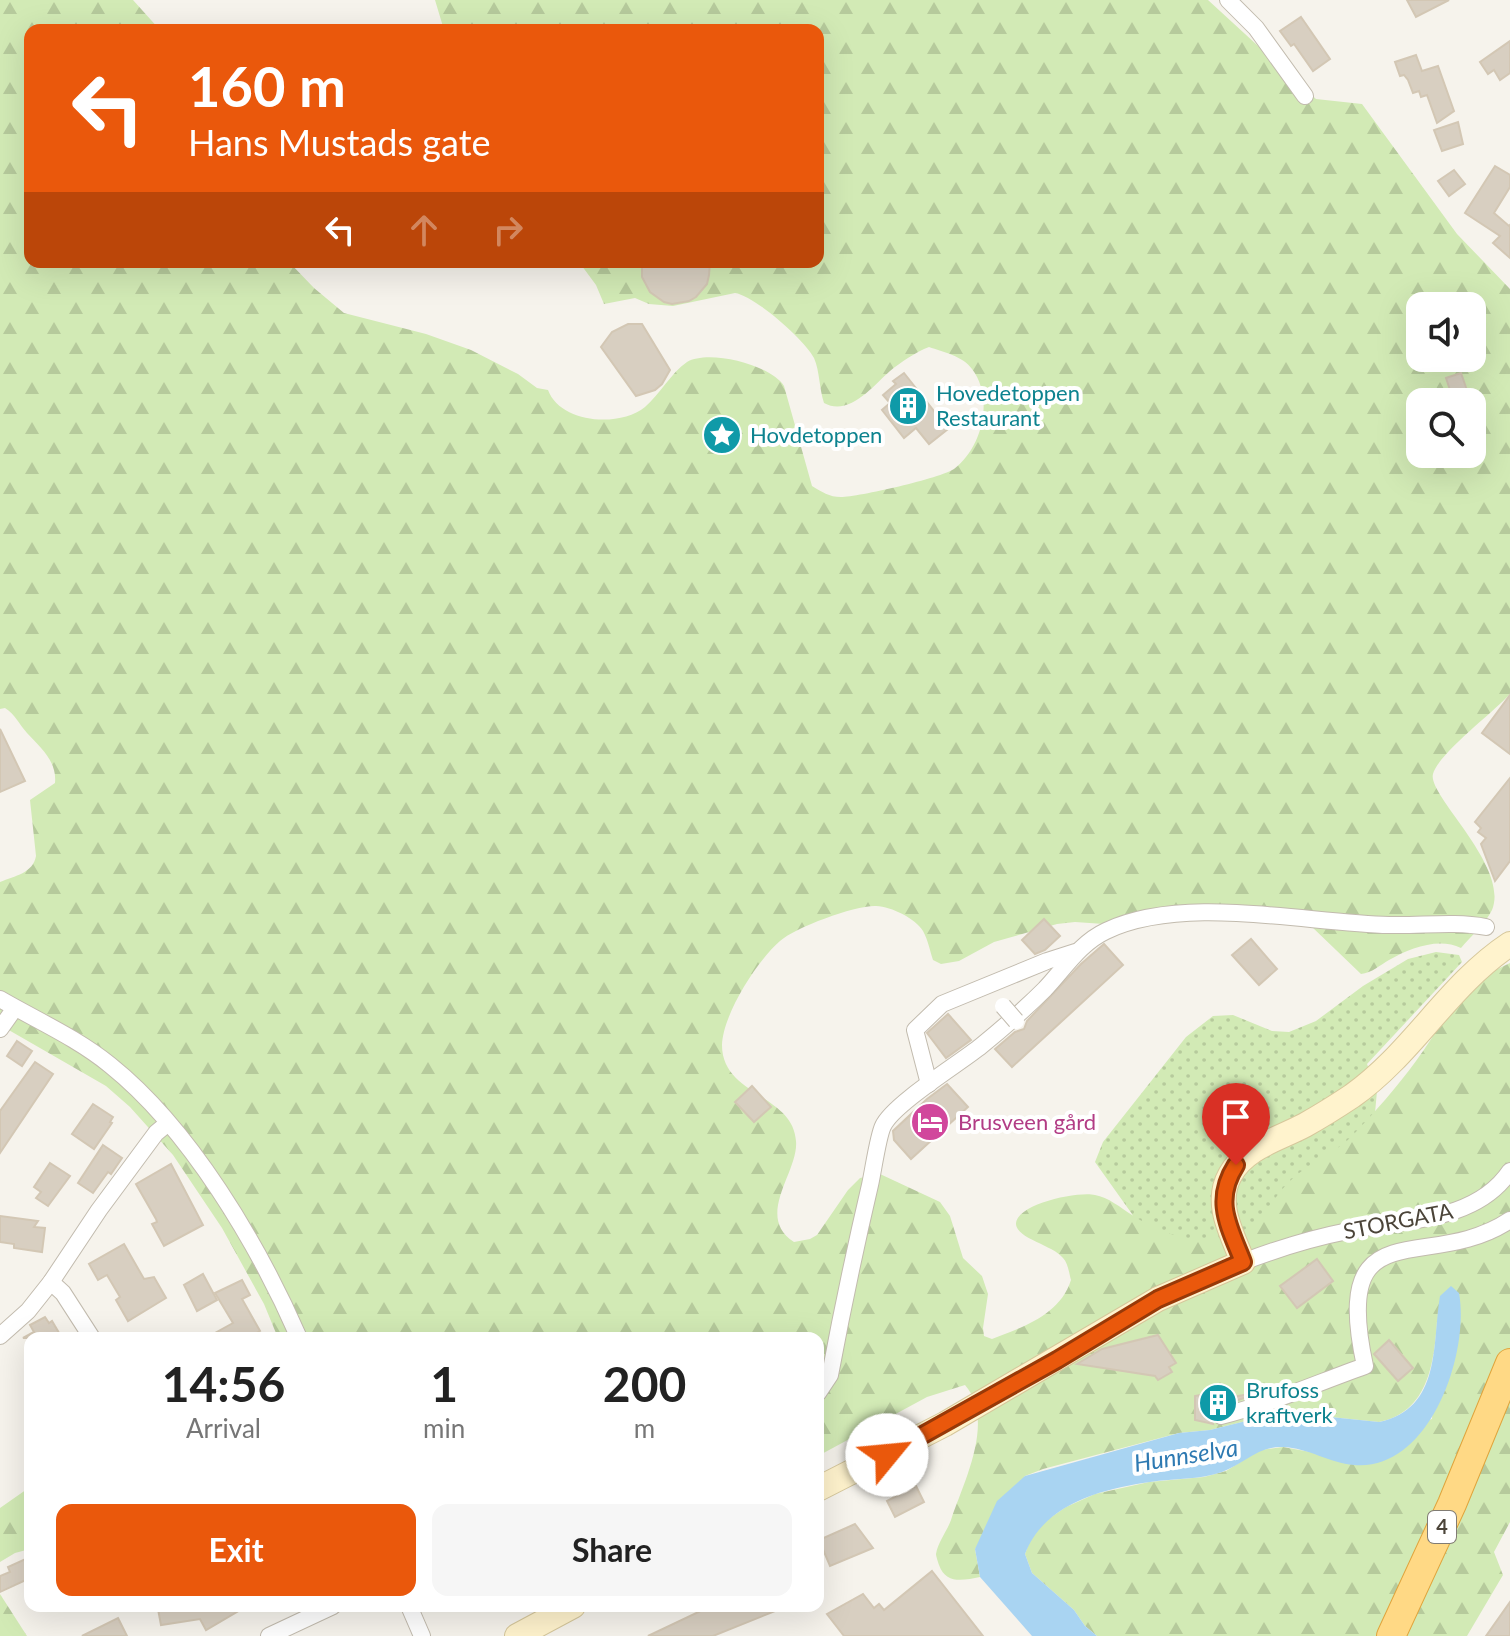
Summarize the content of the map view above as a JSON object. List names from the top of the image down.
{
  "streets": {
    "highway": ["4"],
    "street": ["STORGATA"]
  },
  "water": ["Hunnselva"],
  "places": {
    "building": ["Hovedetoppen Restaurant", "Brufoss kraftverk"],
    "place": ["Hovdetoppen"],
    "hotel": ["Brusveen gård"]
  },
  "page": {
    "turn": ["160 m", "Hans Mustads gate"],
    "eta": [
      "14:56",
      "Arrival",
      "1",
      "min",
      "200",
      "m"
    ],
    "buttons": ["Exit", "Share"]
  }
}
